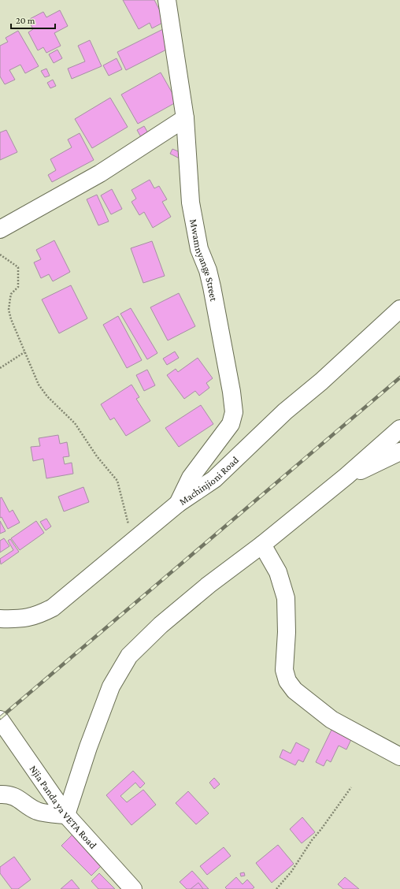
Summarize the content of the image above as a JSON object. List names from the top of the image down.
{
  "streets": {
    "street": ["Mwamnyange Street", "Machinjioni Road", "Njia Panda ya VETA Road"]
  },
  "crossings": [
    ["Mwamnyange Street", "Machinjioni Road"]
  ],
  "scale_bar": "20 m"
}
